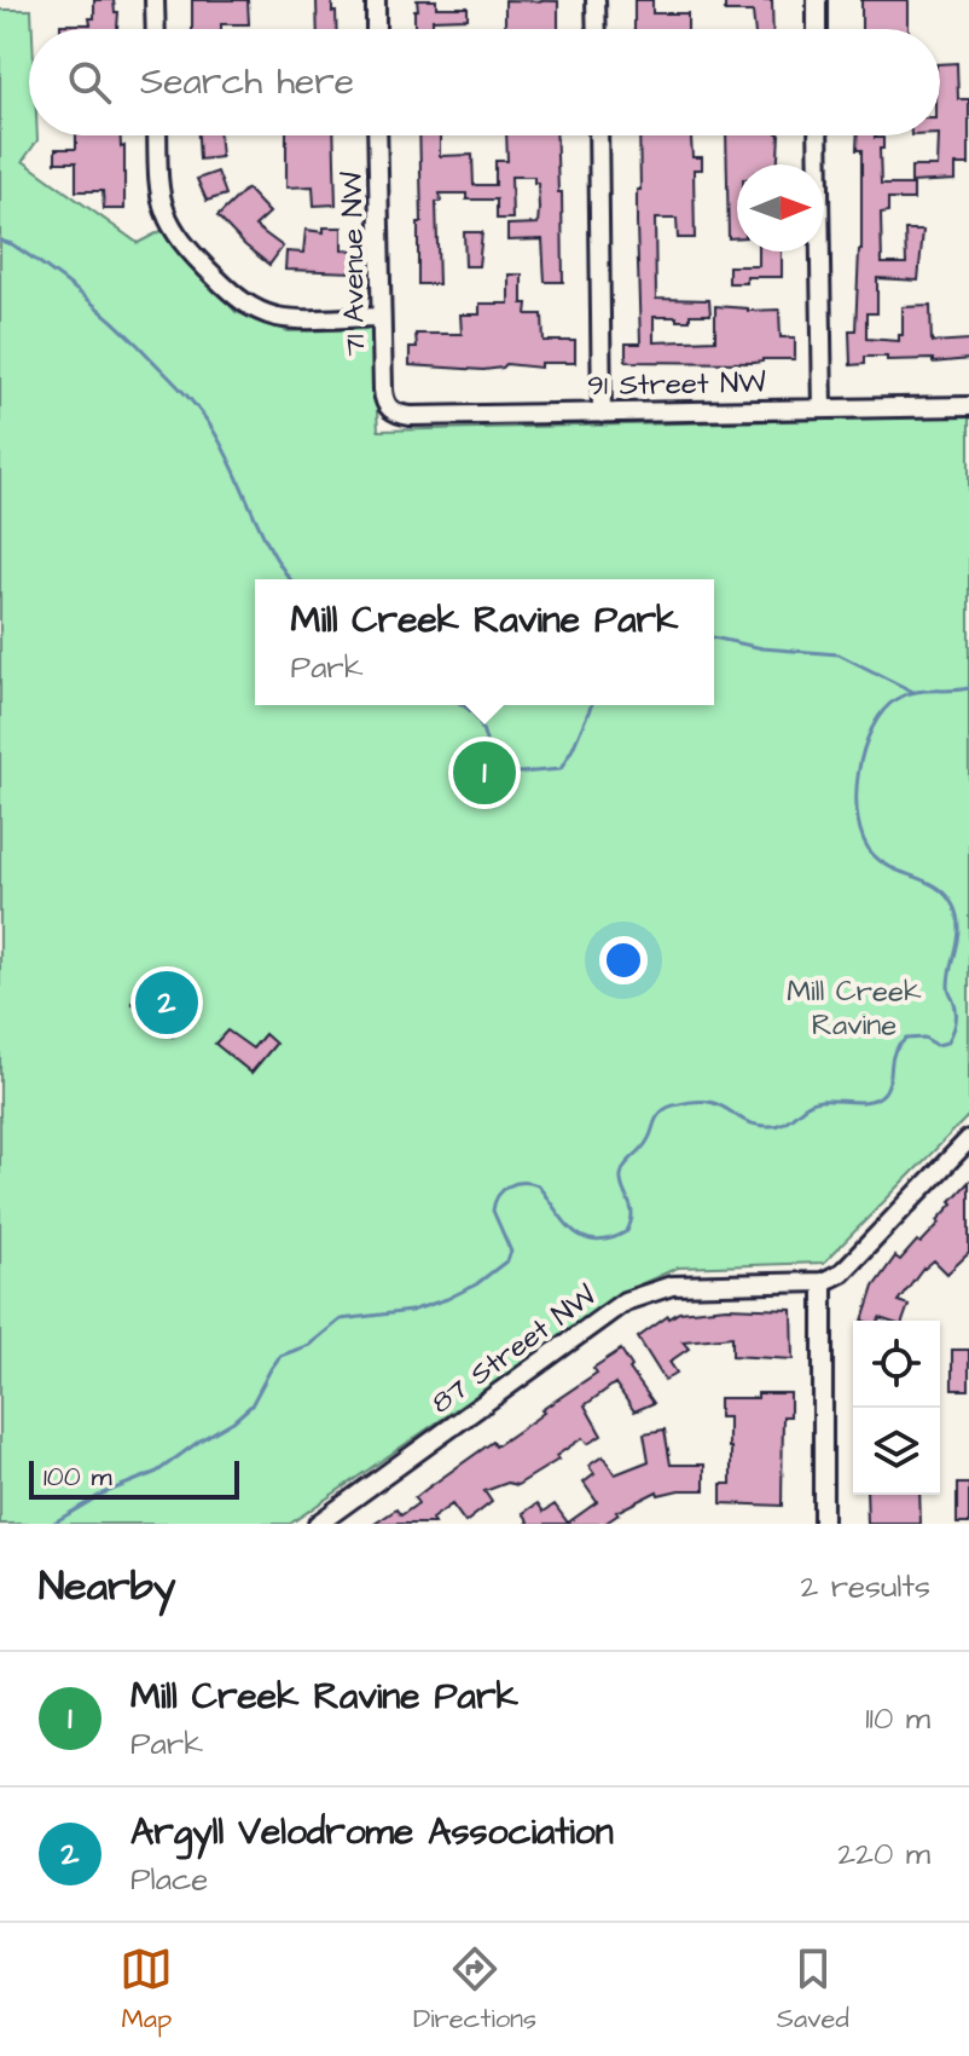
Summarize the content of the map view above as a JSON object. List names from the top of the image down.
{
  "streets": {
    "street": ["71 Avenue NW", "91 Street NW", "87 Street NW"]
  },
  "crossings": [
    ["71 Avenue NW", "91 Street NW"]
  ],
  "parks": ["Mill Creek Ravine"],
  "scale_bar": "100 m",
  "north": "right",
  "page": {
    "search": "Search here",
    "popup": ["Mill Creek Ravine Park", "Park"],
    "pins": ["1", "2"],
    "scale": "100 m",
    "heading": ["Nearby", "2 results"],
    "list": [
      {
        "mark": "1",
        "name": "Mill Creek Ravine Park",
        "note": "Park",
        "value": "110 m"
      },
      {
        "mark": "2",
        "name": "Argyll Velodrome Association",
        "note": "Place",
        "value": "220 m"
      }
    ],
    "nav": ["Map", "Directions", "Saved"]
  }
}
